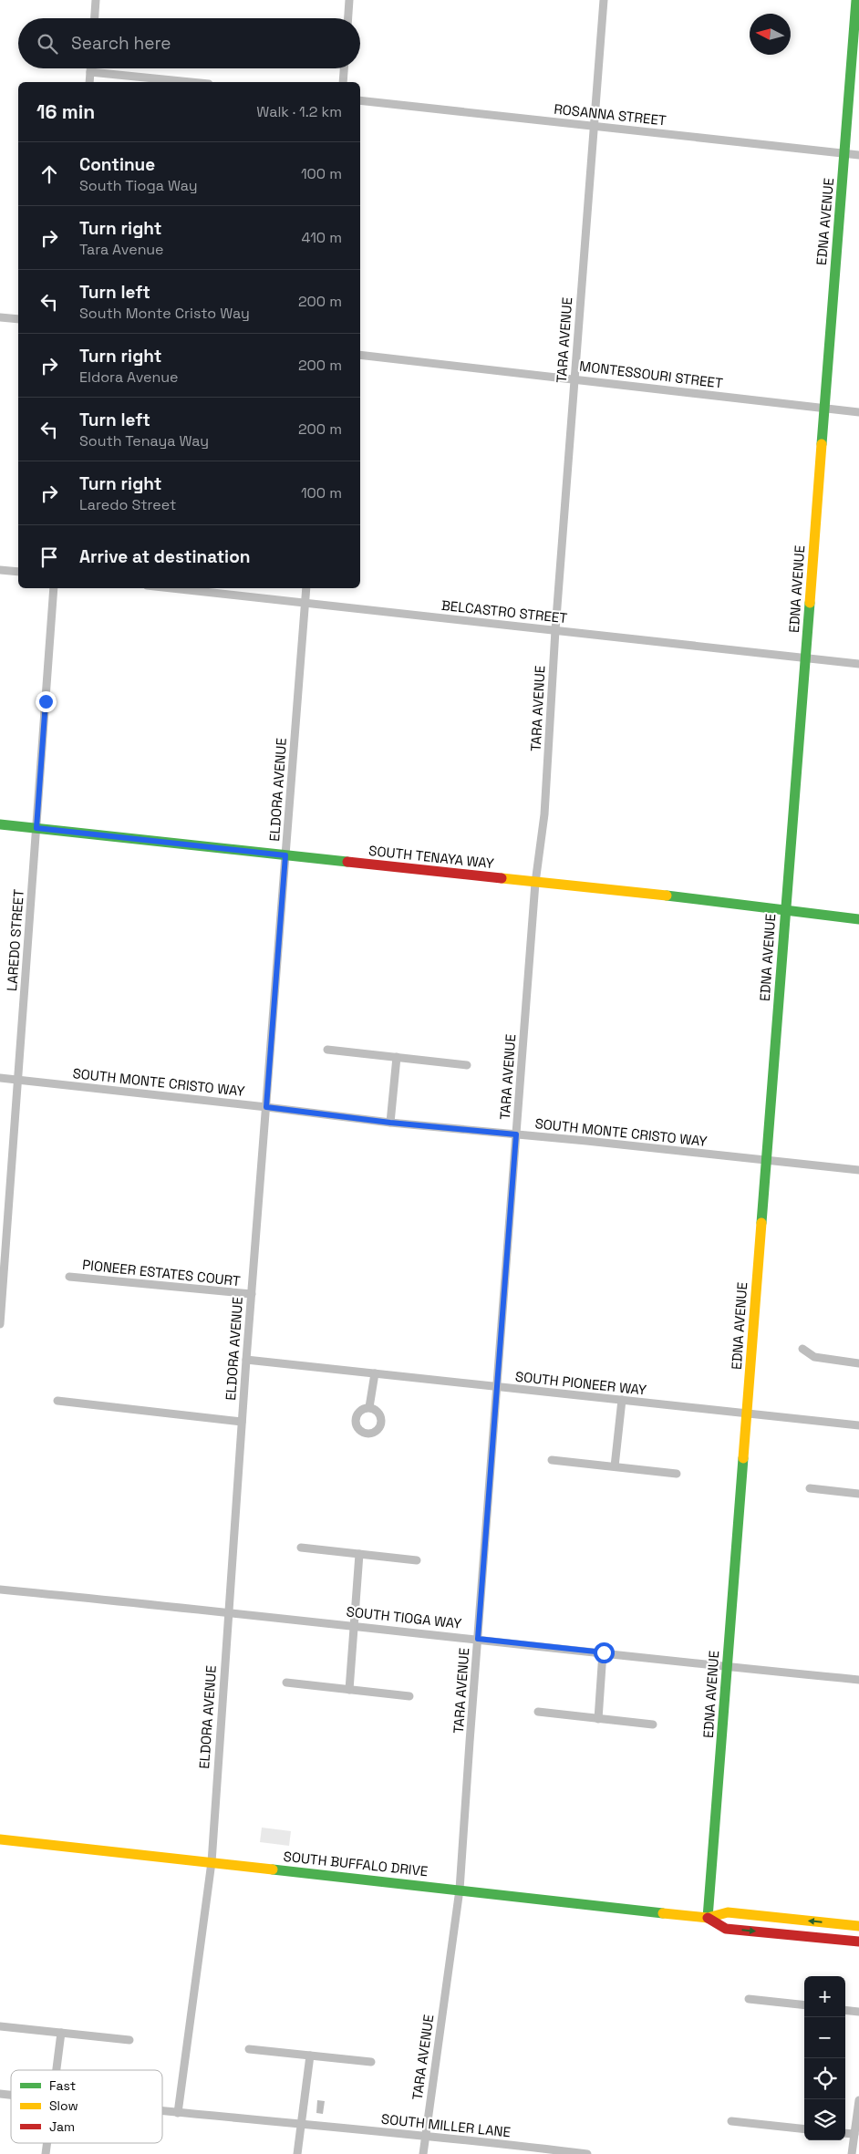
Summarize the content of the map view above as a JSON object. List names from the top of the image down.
{
  "streets": {
    "street": [
      "ROSANNA STREET",
      "EDNA AVENUE",
      "TARA AVENUE",
      "MONTESSOURI STREET",
      "BELCASTRO STREET",
      "ELDORA AVENUE",
      "SOUTH TENAYA WAY",
      "LAREDO STREET",
      "SOUTH MONTE CRISTO WAY",
      "PIONEER ESTATES COURT",
      "SOUTH PIONEER WAY",
      "SOUTH TIOGA WAY",
      "SOUTH BUFFALO DRIVE",
      "SOUTH MILLER LANE"
    ]
  },
  "crossings": [
    ["ROSANNA STREET", "EDNA AVENUE"],
    ["ROSANNA STREET", "TARA AVENUE"],
    ["EDNA AVENUE", "MONTESSOURI STREET"],
    ["EDNA AVENUE", "BELCASTRO STREET"],
    ["EDNA AVENUE", "SOUTH TENAYA WAY"],
    ["EDNA AVENUE", "SOUTH MONTE CRISTO WAY"],
    ["EDNA AVENUE", "SOUTH PIONEER WAY"],
    ["EDNA AVENUE", "SOUTH TIOGA WAY"],
    ["EDNA AVENUE", "SOUTH BUFFALO DRIVE"],
    ["TARA AVENUE", "MONTESSOURI STREET"],
    ["TARA AVENUE", "BELCASTRO STREET"],
    ["TARA AVENUE", "SOUTH TENAYA WAY"],
    ["TARA AVENUE", "SOUTH MONTE CRISTO WAY"],
    ["TARA AVENUE", "SOUTH PIONEER WAY"],
    ["TARA AVENUE", "SOUTH TIOGA WAY"],
    ["TARA AVENUE", "SOUTH BUFFALO DRIVE"],
    ["TARA AVENUE", "SOUTH MILLER LANE"],
    ["BELCASTRO STREET", "ELDORA AVENUE"],
    ["ELDORA AVENUE", "SOUTH TENAYA WAY"],
    ["ELDORA AVENUE", "SOUTH MONTE CRISTO WAY"],
    ["ELDORA AVENUE", "PIONEER ESTATES COURT"],
    ["ELDORA AVENUE", "SOUTH PIONEER WAY"],
    ["ELDORA AVENUE", "SOUTH TIOGA WAY"],
    ["ELDORA AVENUE", "SOUTH BUFFALO DRIVE"],
    ["ELDORA AVENUE", "SOUTH MILLER LANE"],
    ["SOUTH TENAYA WAY", "LAREDO STREET"],
    ["LAREDO STREET", "SOUTH MONTE CRISTO WAY"]
  ],
  "legend": ["Fast", "Slow", "Jam"],
  "north": "left",
  "page": {
    "search": "Search here",
    "heading": ["16 min", "Walk · 1.2 km"],
    "list": [
      ["Continue", "South Tioga Way", "100 m"],
      ["Turn right", "Tara Avenue", "410 m"],
      ["Turn left", "South Monte Cristo Way", "200 m"],
      ["Turn right", "Eldora Avenue", "200 m"],
      ["Turn left", "South Tenaya Way", "200 m"],
      ["Turn right", "Laredo Street", "100 m"],
      "Arrive at destination"
    ],
    "map_buttons": ["+", "−"]
  }
}
